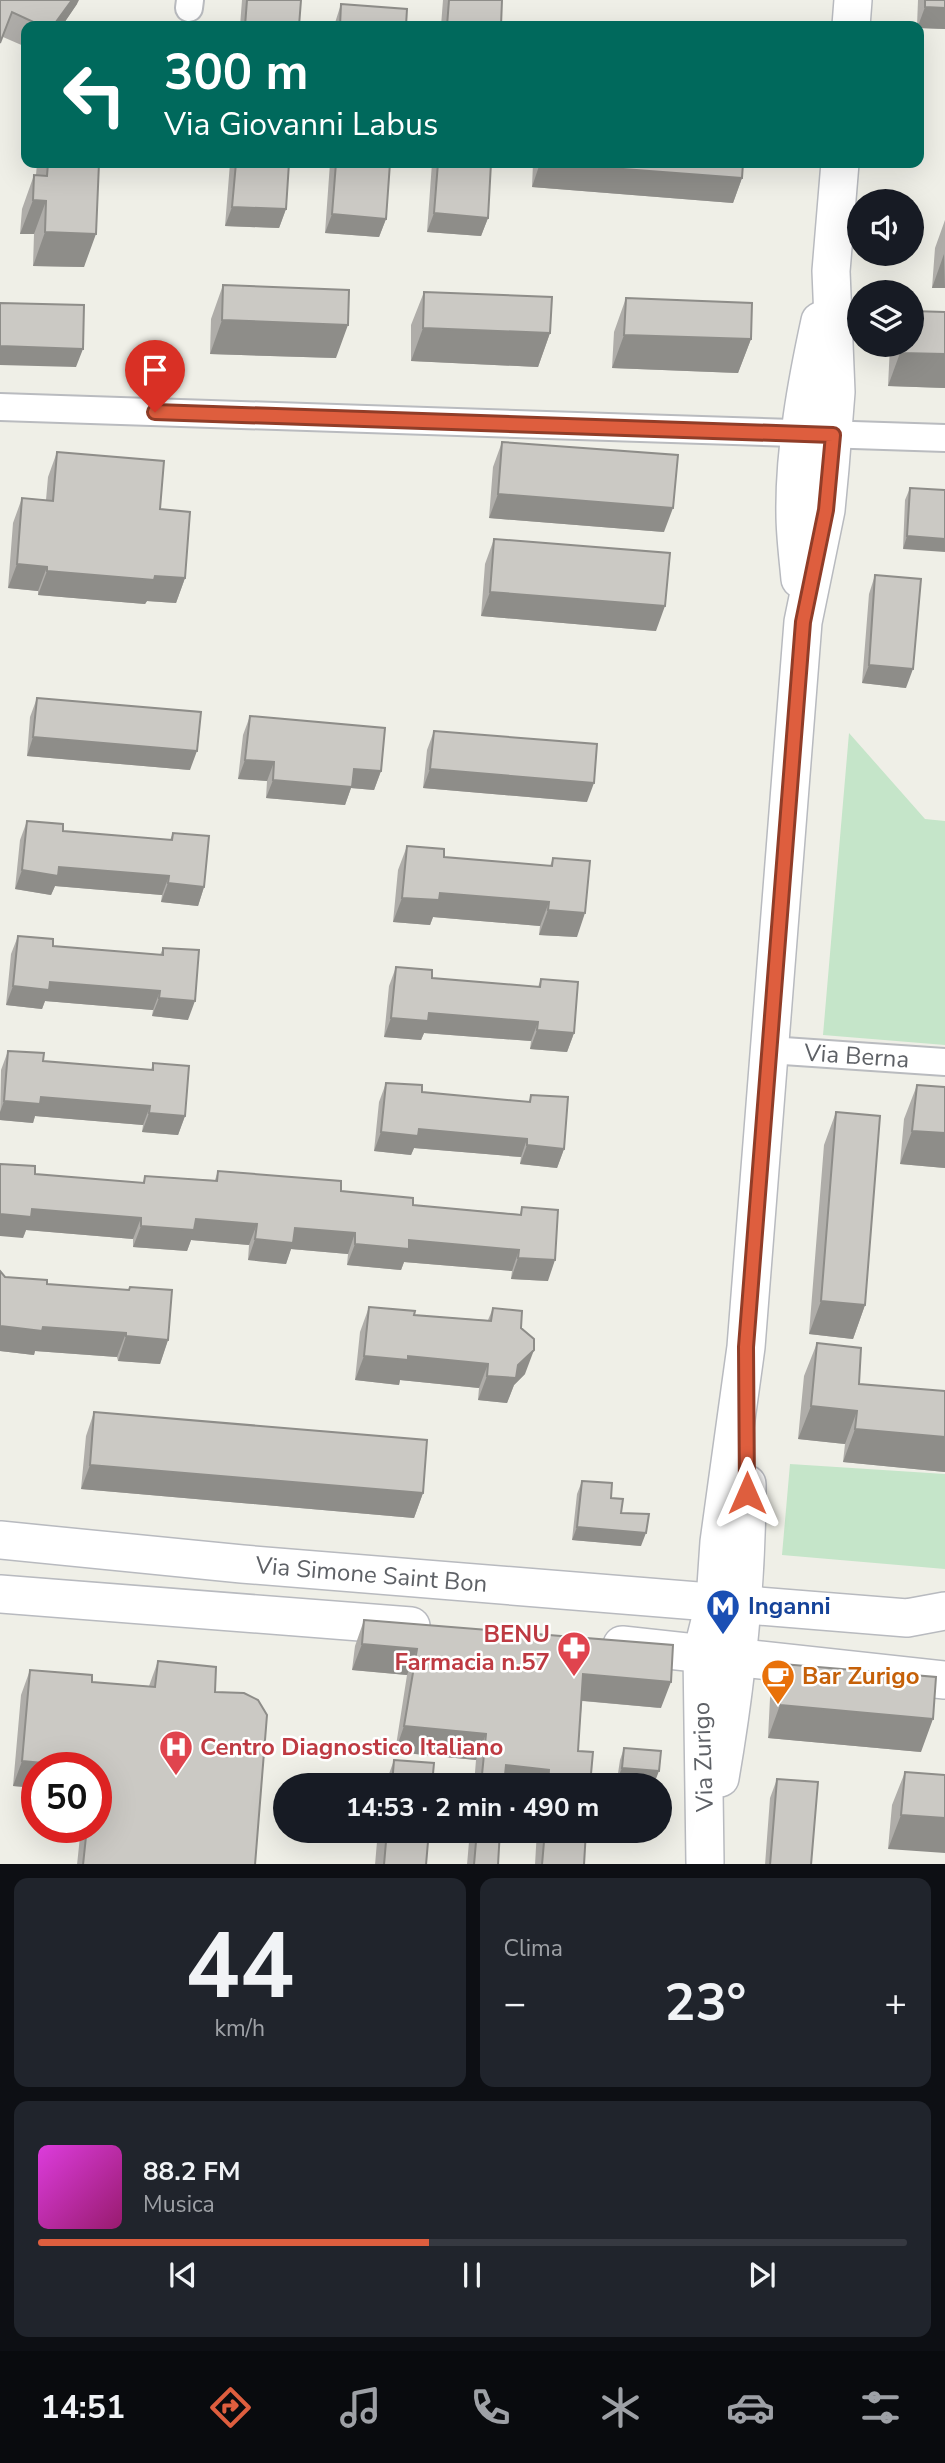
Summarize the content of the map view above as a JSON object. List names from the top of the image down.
{
  "streets": {
    "street": ["Via Berna", "Via Simone Saint Bon", "Via Zurigo"]
  },
  "crossings": [
    ["Via Berna", "Via Simone Saint Bon"],
    ["Via Berna", "Via Zurigo"]
  ],
  "places": {
    "metro station": ["Inganni"],
    "pharmacy": ["BENU Farmacia n.57"],
    "cafe": ["Bar Zurigo"],
    "hospital": ["Centro Diagnostico Italiano"]
  },
  "page": {
    "turn": ["300 m", "Via Giovanni Labus"],
    "limit": "50",
    "trip": "14:53 · 2 min · 490 m",
    "tile": [
      ["44", "km/h"],
      "Clima"
    ],
    "heat": ["−", "23°", "+"],
    "song": ["88.2 FM", "Musica"],
    "tabs": "14:51"
  }
}
